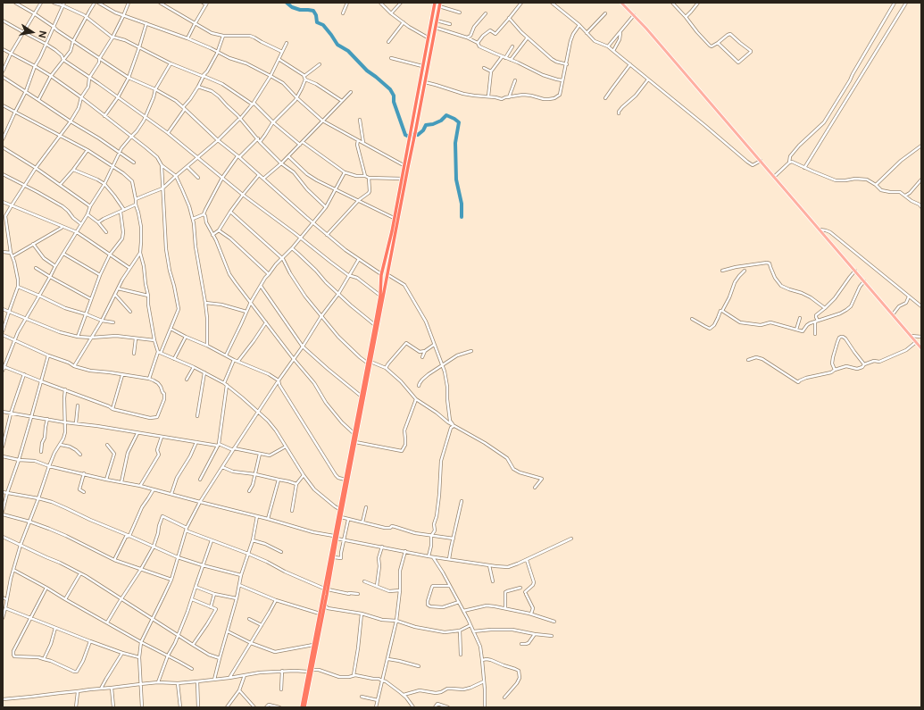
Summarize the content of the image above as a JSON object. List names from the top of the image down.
{
  "north": "right"
}
